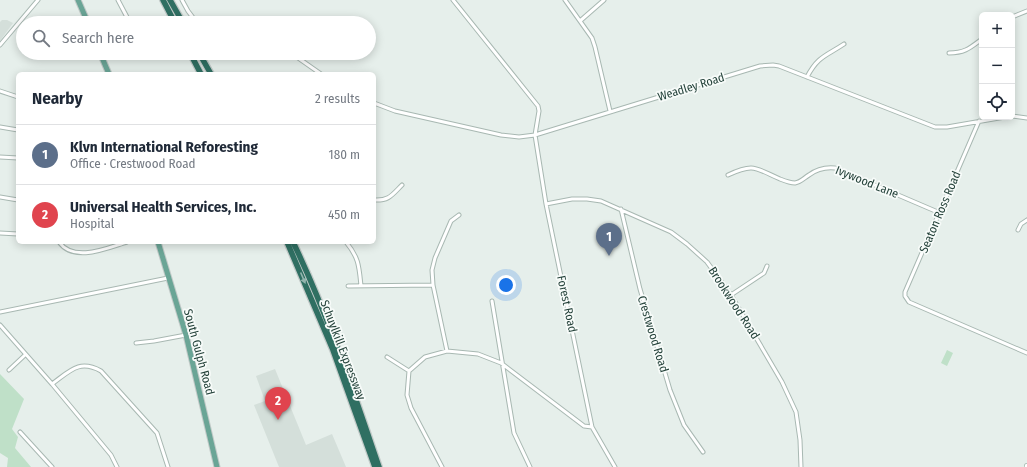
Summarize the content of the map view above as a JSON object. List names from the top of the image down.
{
  "streets": {
    "highway": ["Schuylkill Expressway"],
    "main road": ["South Gulph Road"],
    "street": [
      "Weadley Road",
      "Ivywood Lane",
      "Seaton Ross Road",
      "Brookwood Road",
      "Forest Road",
      "Crestwood Road"
    ]
  },
  "crossings": [
    ["Weadley Road", "Seaton Ross Road"],
    ["Weadley Road", "Forest Road"],
    ["Ivywood Lane", "Seaton Ross Road"],
    ["Brookwood Road", "Forest Road"],
    ["Brookwood Road", "Crestwood Road"]
  ],
  "page": {
    "map_buttons": ["+", "−"],
    "search": "Search here",
    "heading": ["Nearby", "2 results"],
    "list": [
      {
        "mark": "1",
        "name": "Klvn International Reforesting",
        "note": "Office · Crestwood Road",
        "value": "180 m"
      },
      {
        "mark": "2",
        "name": "Universal Health Services, Inc.",
        "note": "Hospital",
        "value": "450 m"
      }
    ],
    "pins": ["1", "2"]
  }
}
